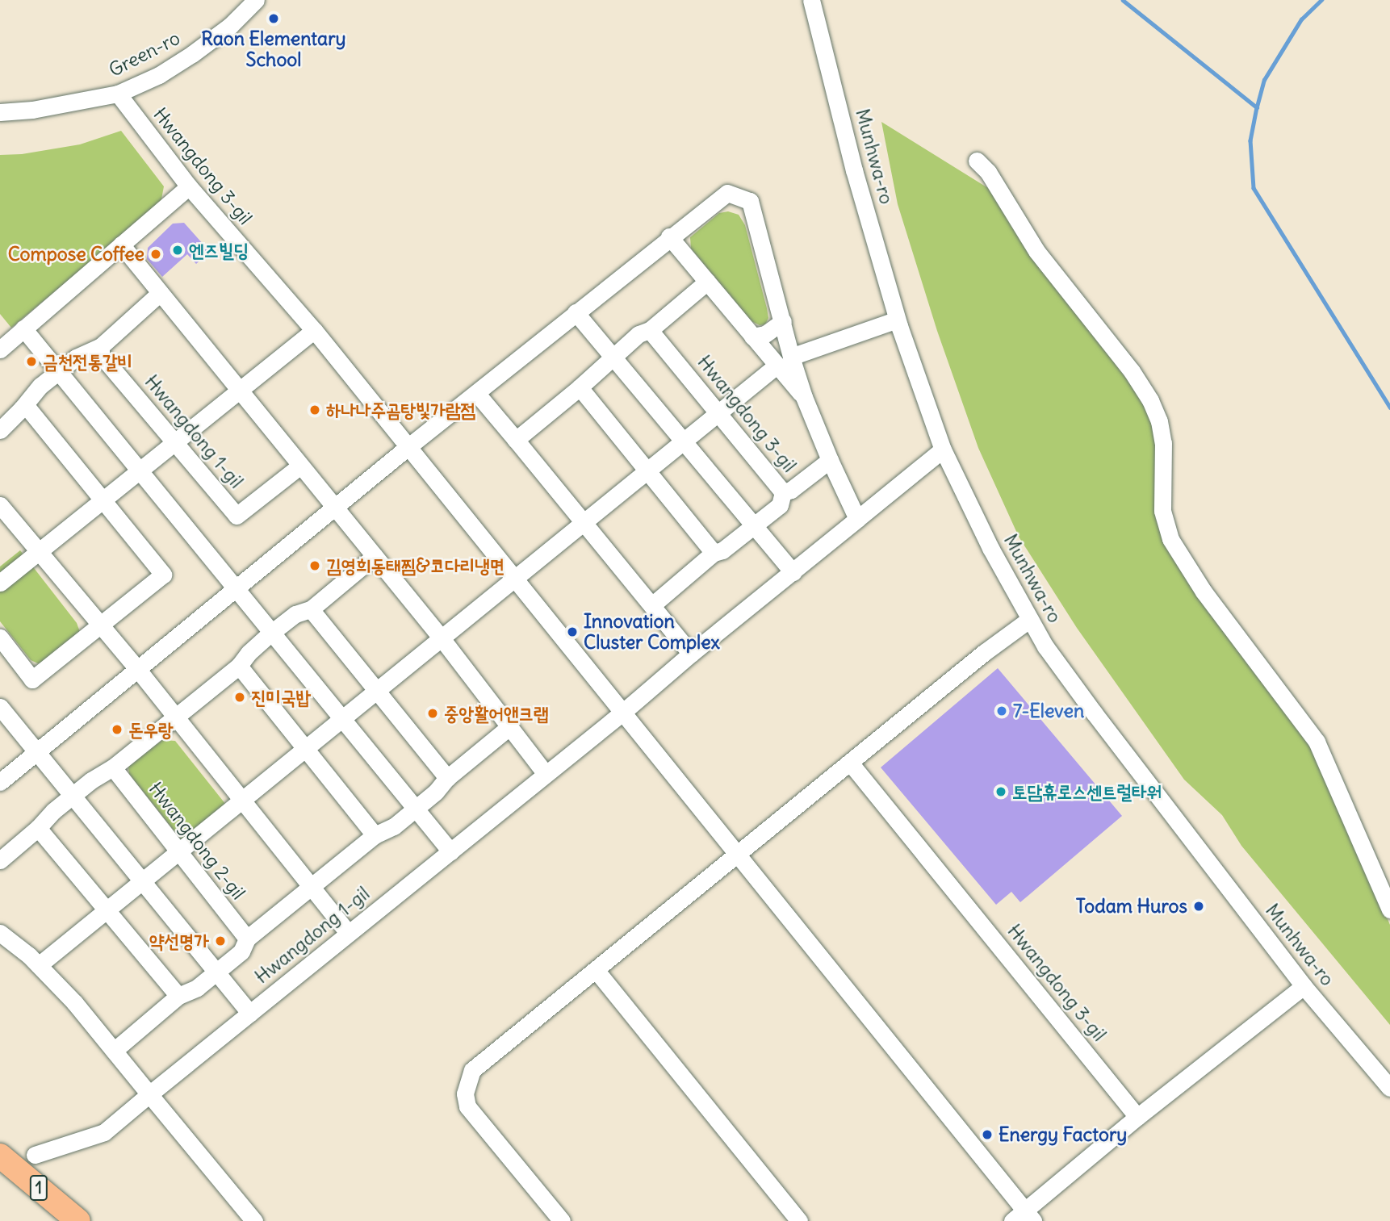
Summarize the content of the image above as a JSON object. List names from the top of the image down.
{
  "streets": {
    "highway": ["1"],
    "street": [
      "Green-ro",
      "Munhwa-ro",
      "Hwangdong 3-gil",
      "Hwangdong 1-gil",
      "Hwangdong 2-gil"
    ]
  },
  "crossings": [
    ["Green-ro", "Hwangdong 3-gil"],
    ["Hwangdong 3-gil", "Hwangdong 1-gil"]
  ],
  "places": [
    "Raon Elementary School",
    "엔즈빌딩",
    "Compose Coffee",
    "금천전통갈비",
    "하나나주곰탕빛가람점",
    "김영희동태찜&코다리냉면",
    "Innovation Cluster Complex",
    "진미국밥",
    "7-Eleven",
    "중앙활어앤크랩",
    "돈우랑",
    "토담휴로스센트럴타워",
    "Todam Huros",
    "약선명가",
    "Energy Factory"
  ]
}
